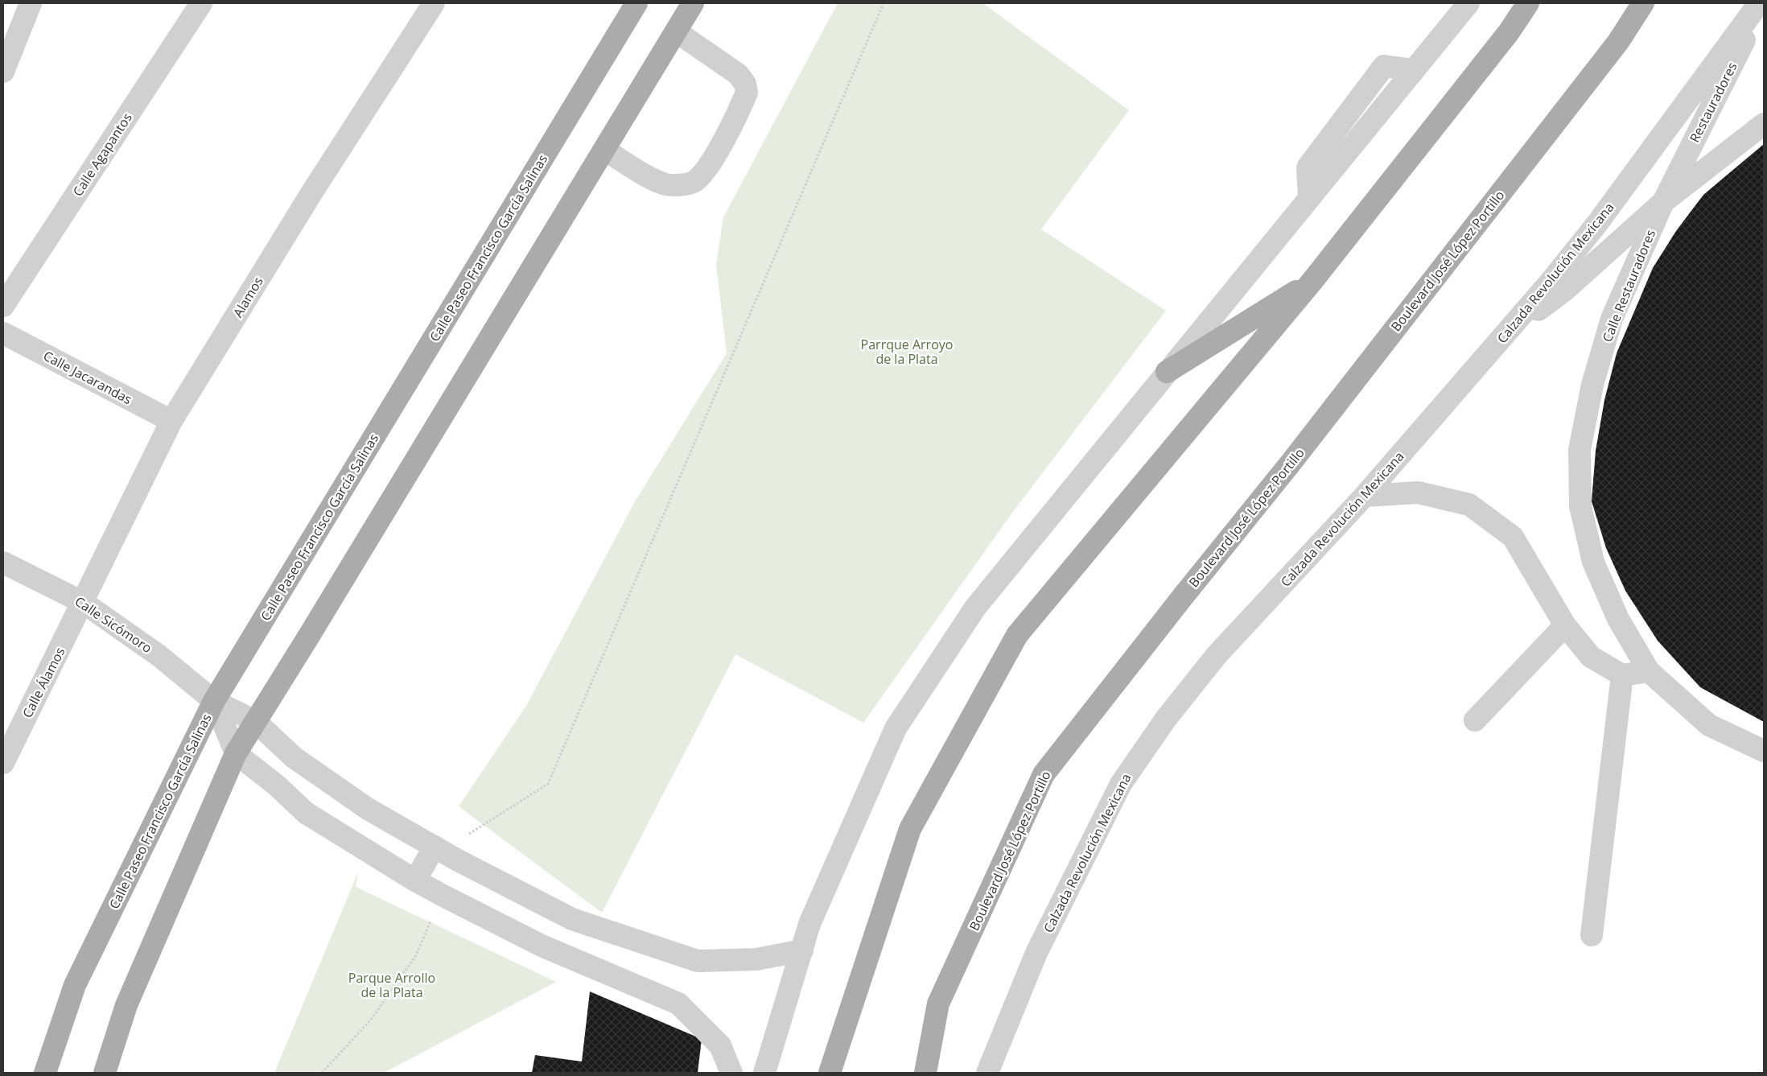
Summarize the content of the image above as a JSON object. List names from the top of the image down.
{
  "streets": {
    "main road": ["Calle Paseo Francisco García Salinas", "Boulevard José López Portillo"],
    "street": [
      "Restauradores",
      "Calle Agapantos",
      "Calzada Revolución Mexicana",
      "Calle Restauradores",
      "Alamos",
      "Calle Jacarandas",
      "Calle Sicómoro",
      "Calle Álamos"
    ]
  },
  "crossings": [
    ["Restauradores", "Calle Restauradores"],
    ["Calle Paseo Francisco García Salinas", "Calle Sicómoro"],
    ["Alamos", "Calle Jacarandas"],
    ["Alamos", "Calle Sicómoro"],
    ["Alamos", "Calle Álamos"],
    ["Calle Sicómoro", "Calle Álamos"]
  ],
  "parks": ["Parrque Arroyo de la Plata", "Parque Arrollo de la Plata"]
}
